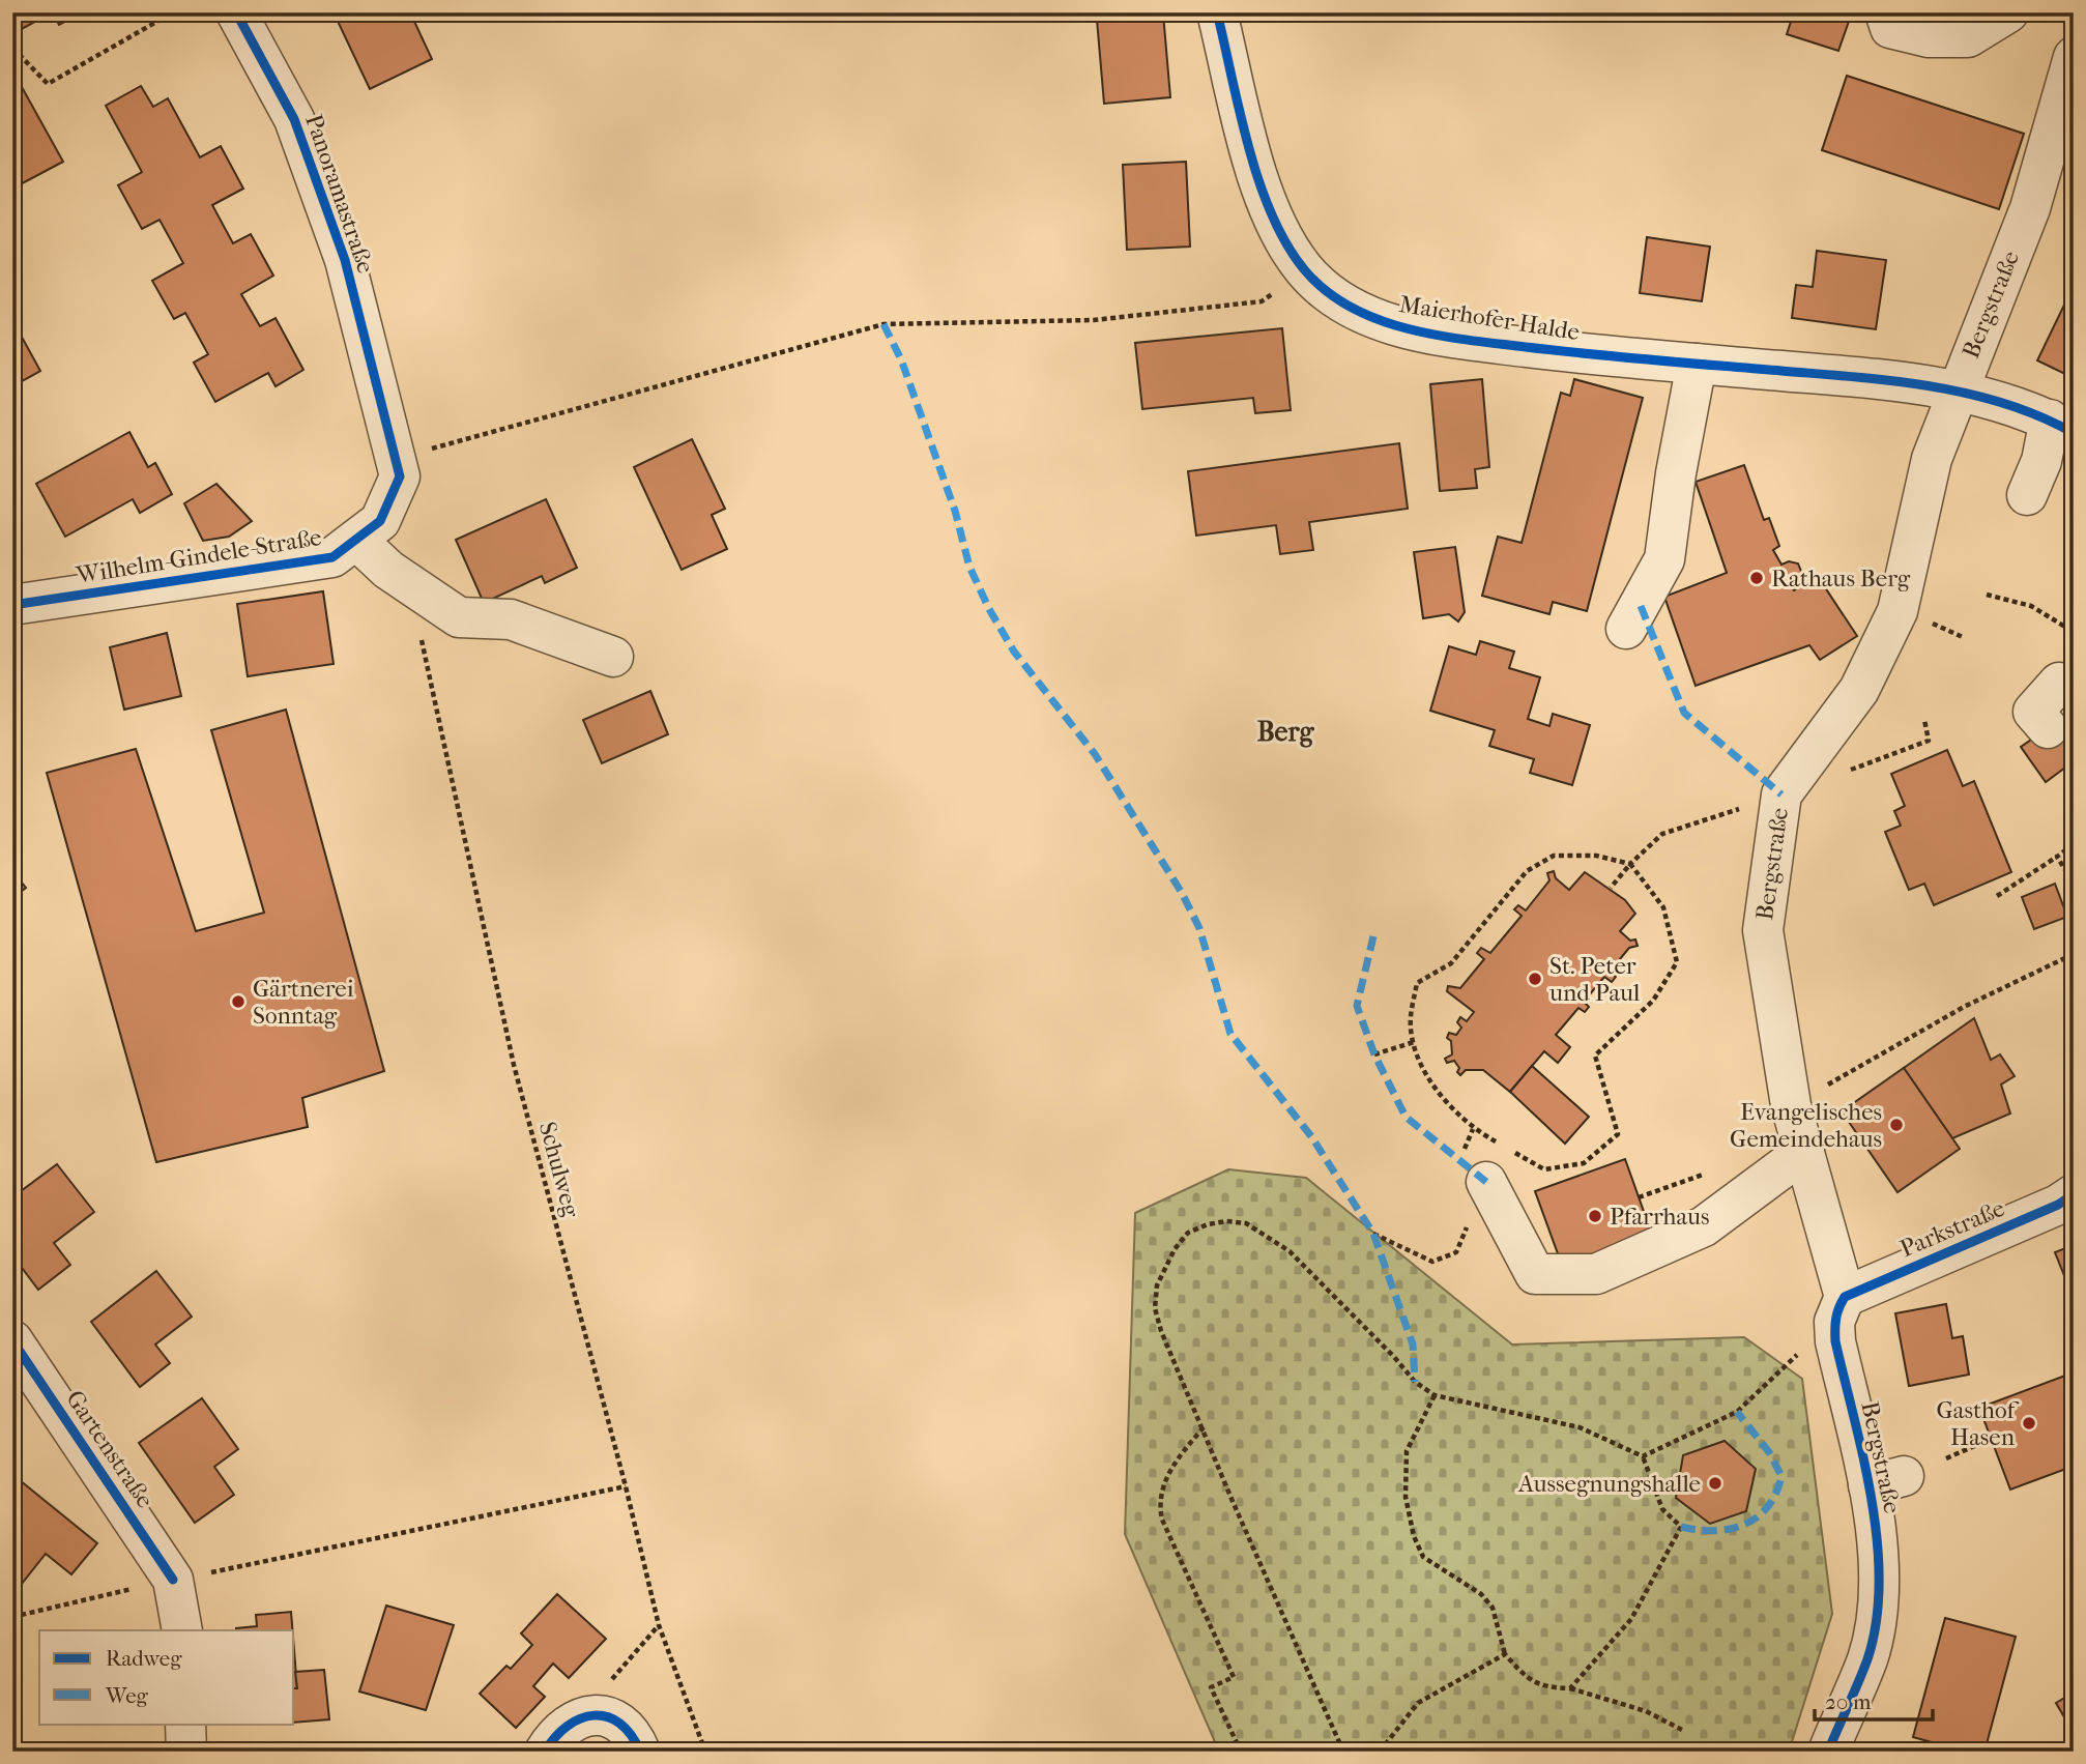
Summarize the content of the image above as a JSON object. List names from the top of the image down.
{
  "streets": {
    "street": [
      "Panoramastraße",
      "Bergstraße",
      "Maierhofer Halde",
      "Wilhelm-Gindele-Straße",
      "Parkstraße",
      "Gartenstraße"
    ],
    "path": ["Schulweg"]
  },
  "crossings": [
    ["Panoramastraße", "Wilhelm-Gindele-Straße"],
    ["Bergstraße", "Maierhofer Halde"],
    ["Bergstraße", "Parkstraße"]
  ],
  "districts": ["Berg"],
  "places": [
    "Rathaus Berg",
    "St. Peter und Paul",
    "Gärtnerei Sonntag",
    "Evangelisches Gemeindehaus",
    "Pfarrhaus",
    "Gasthof Hasen",
    "Aussegnungshalle"
  ],
  "legend": ["Radweg", "Weg"],
  "scale_bar": "20 m"
}
